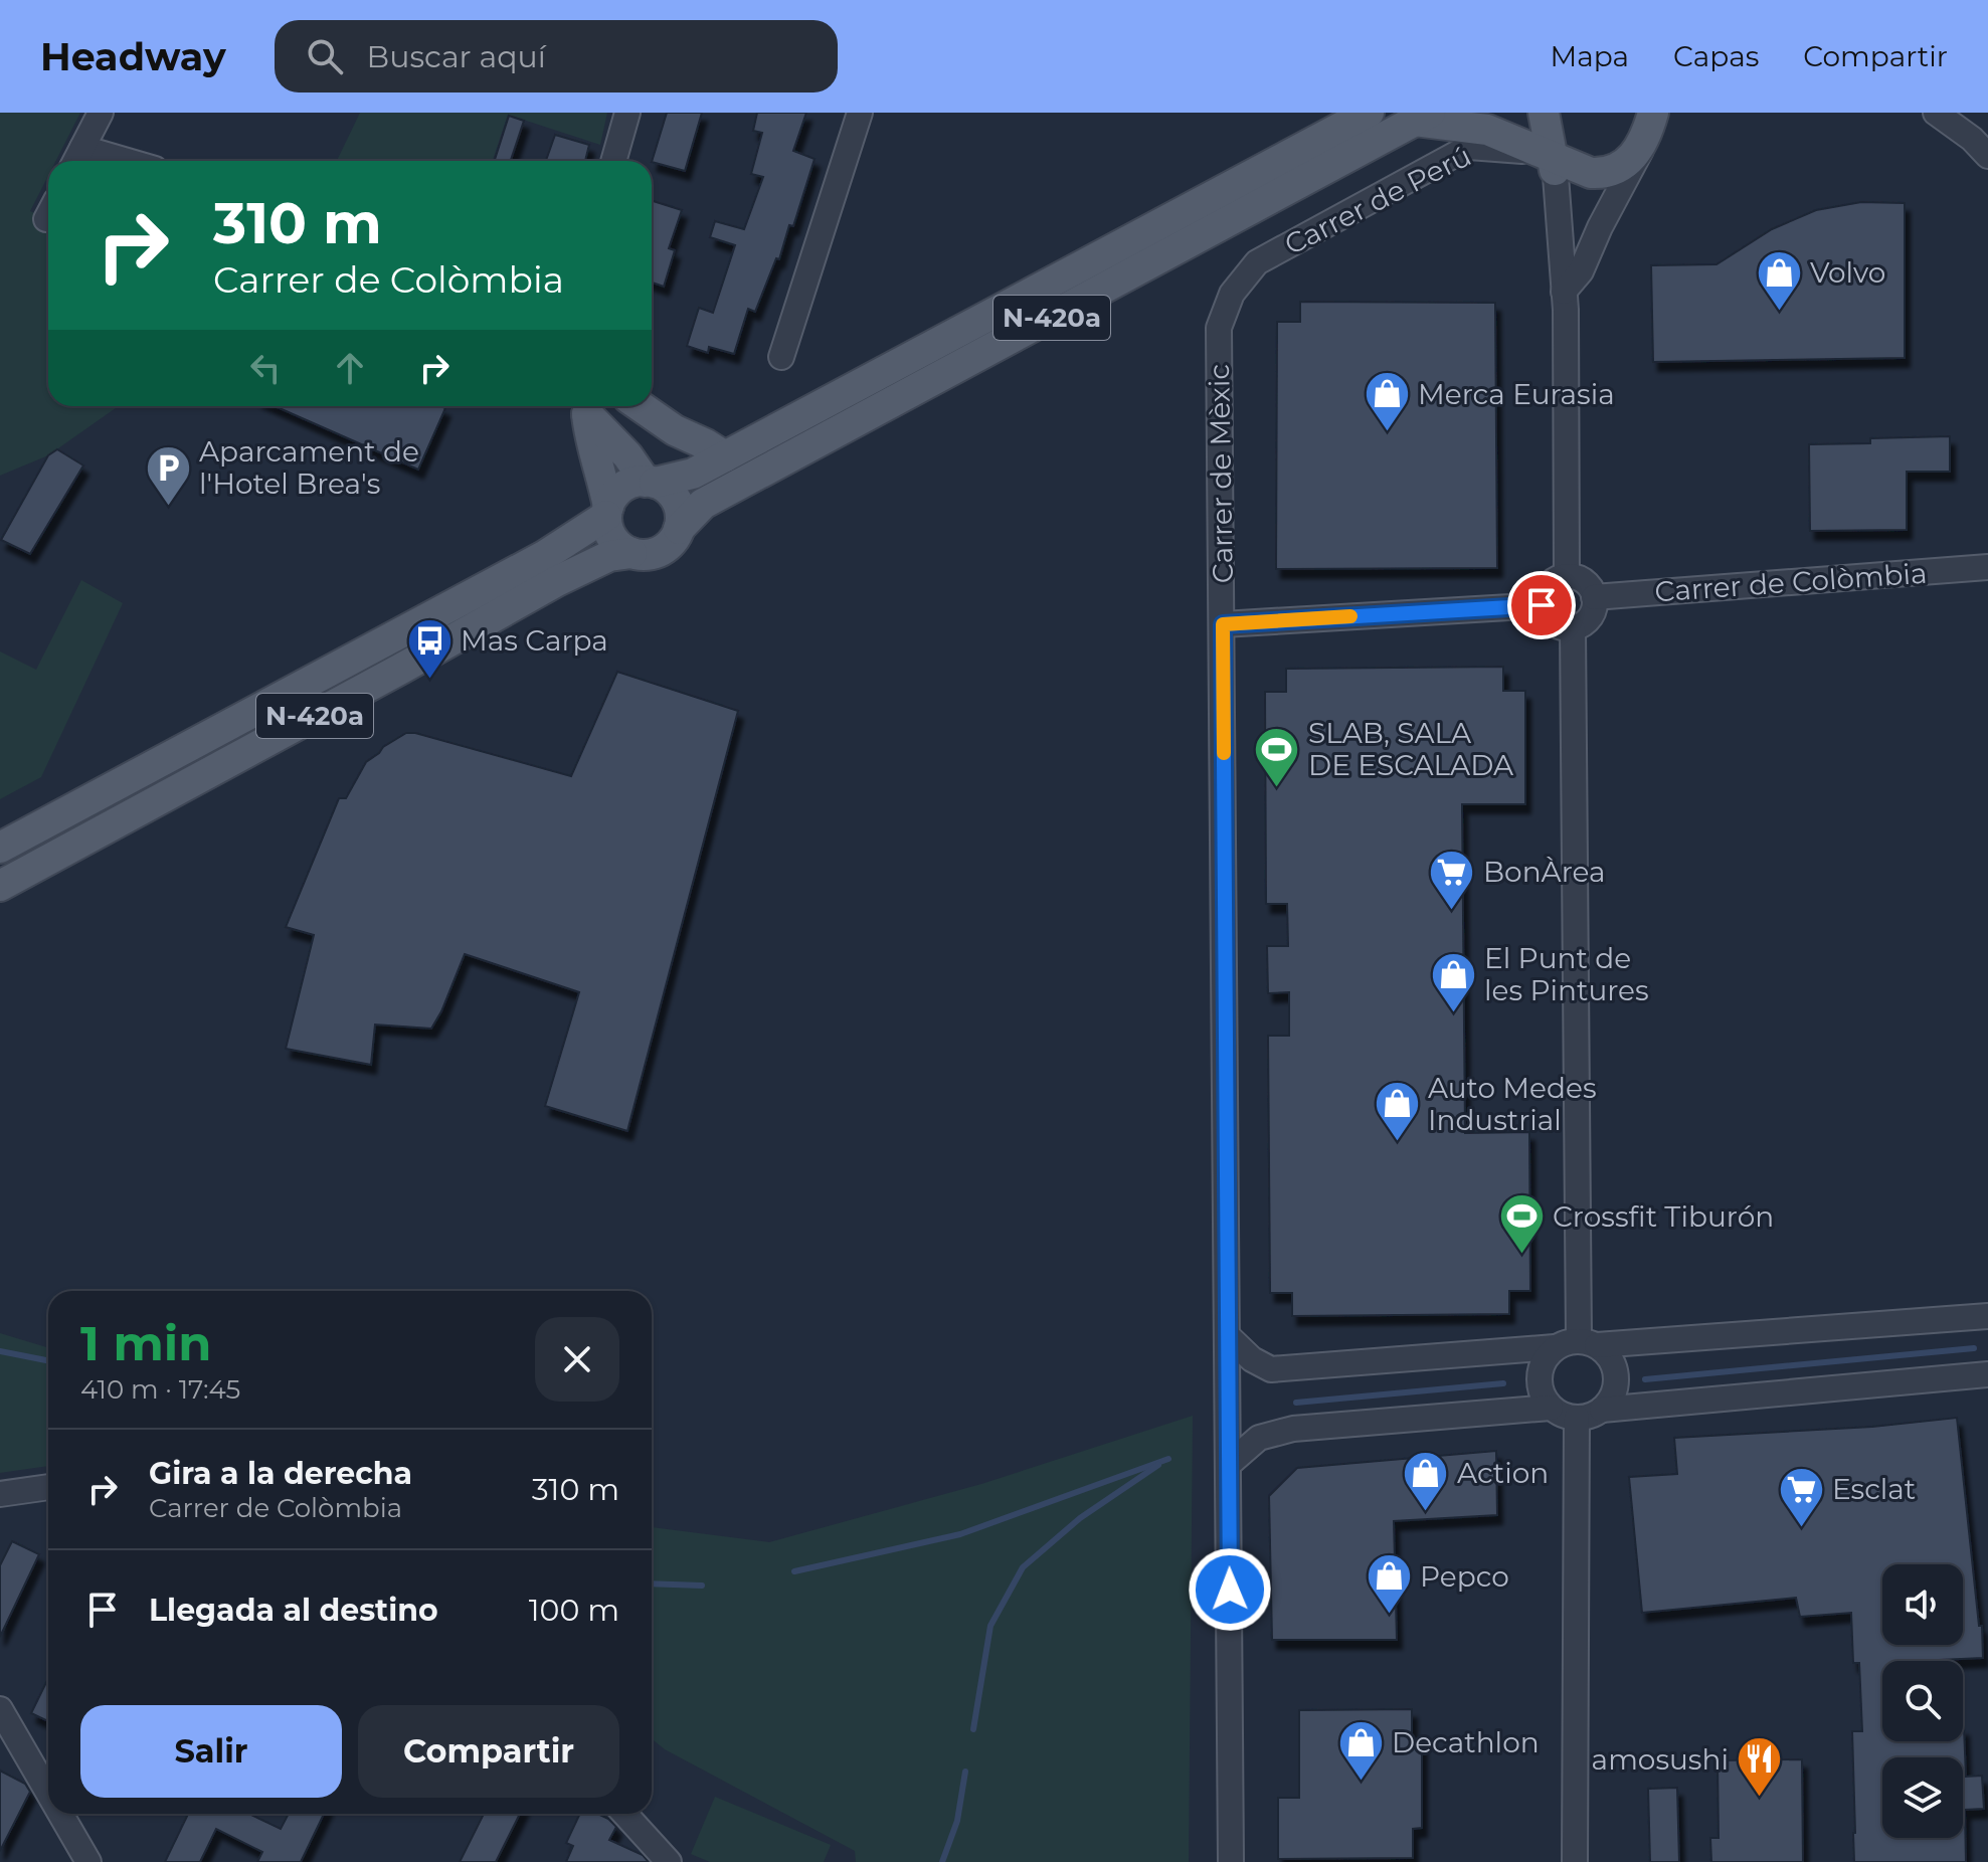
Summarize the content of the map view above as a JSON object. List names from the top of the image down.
{
  "streets": {
    "main road": ["N-420a"],
    "street": ["Carrer de Perú", "Carrer de Mèxic", "Carrer de Colòmbia"]
  },
  "crossings": [
    ["Carrer de Perú", "N-420a"],
    ["Carrer de Perú", "Carrer de Mèxic"]
  ],
  "places": {
    "shop": [
      "Volvo",
      "Merca Eurasia",
      "El Punt de les Pintures",
      "Auto Medes Industrial",
      "Action",
      "Pepco",
      "Decathlon"
    ],
    "parking": ["Aparcament de l'Hotel Brea's"],
    "bus stop": ["Mas Carpa"],
    "sports": ["SLAB, SALA DE ESCALADA", "Crossfit Tiburón"],
    "supermarket": ["BonÀrea", "Esclat"],
    "restaurant": ["amosushi"]
  },
  "page": {
    "header": "Headway",
    "search": "Buscar aquí",
    "nav": ["Mapa", "Capas", "Compartir"],
    "turn": ["310 m", "Carrer de Colòmbia"],
    "heading": ["1 min", "410 m · 17:45"],
    "list": [
      {
        "name": "Gira a la derecha",
        "note": "Carrer de Colòmbia",
        "value": "310 m"
      },
      {
        "name": "Llegada al destino",
        "value": "100 m"
      }
    ],
    "buttons": ["Salir", "Compartir"]
  }
}
